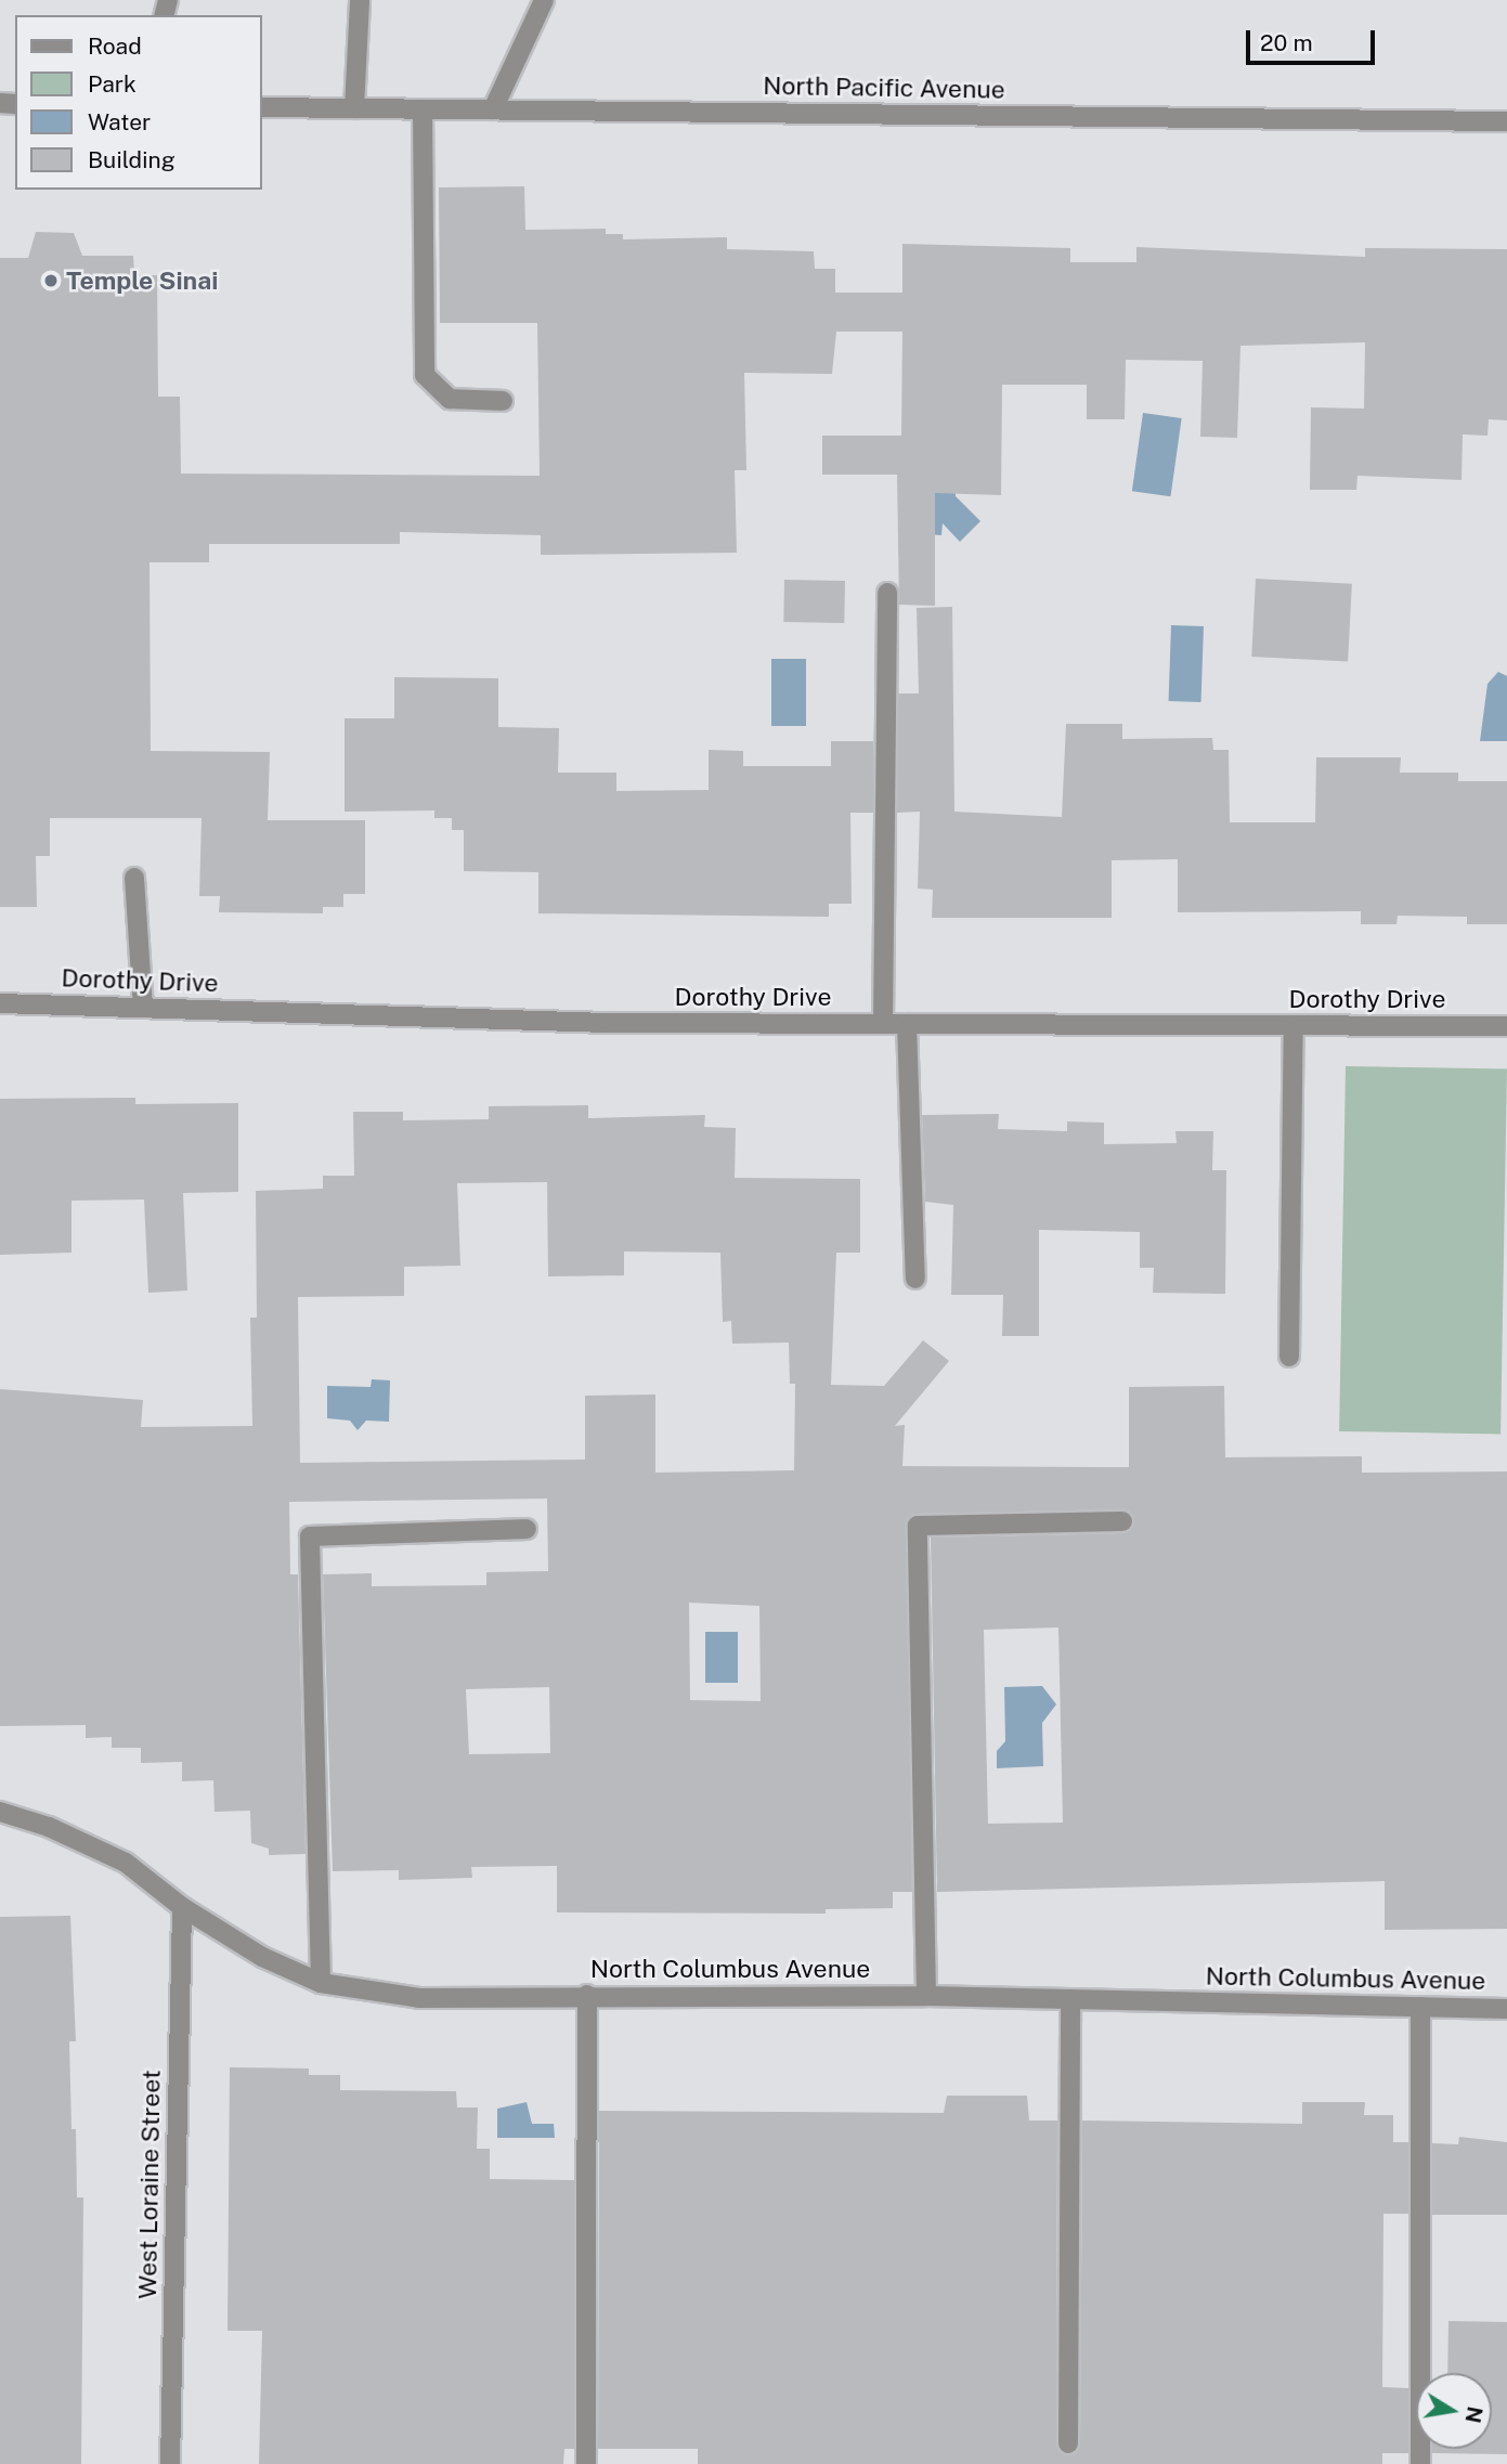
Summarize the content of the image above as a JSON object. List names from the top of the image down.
{
  "streets": {
    "street": [
      "North Pacific Avenue",
      "Dorothy Drive",
      "North Columbus Avenue",
      "West Loraine Street"
    ]
  },
  "crossings": [
    ["North Columbus Avenue", "West Loraine Street"]
  ],
  "places": ["Temple Sinai"],
  "legend": [
    "Road",
    "Park",
    "Water",
    "Building"
  ],
  "scale_bar": "20 m",
  "north": "right"
}
